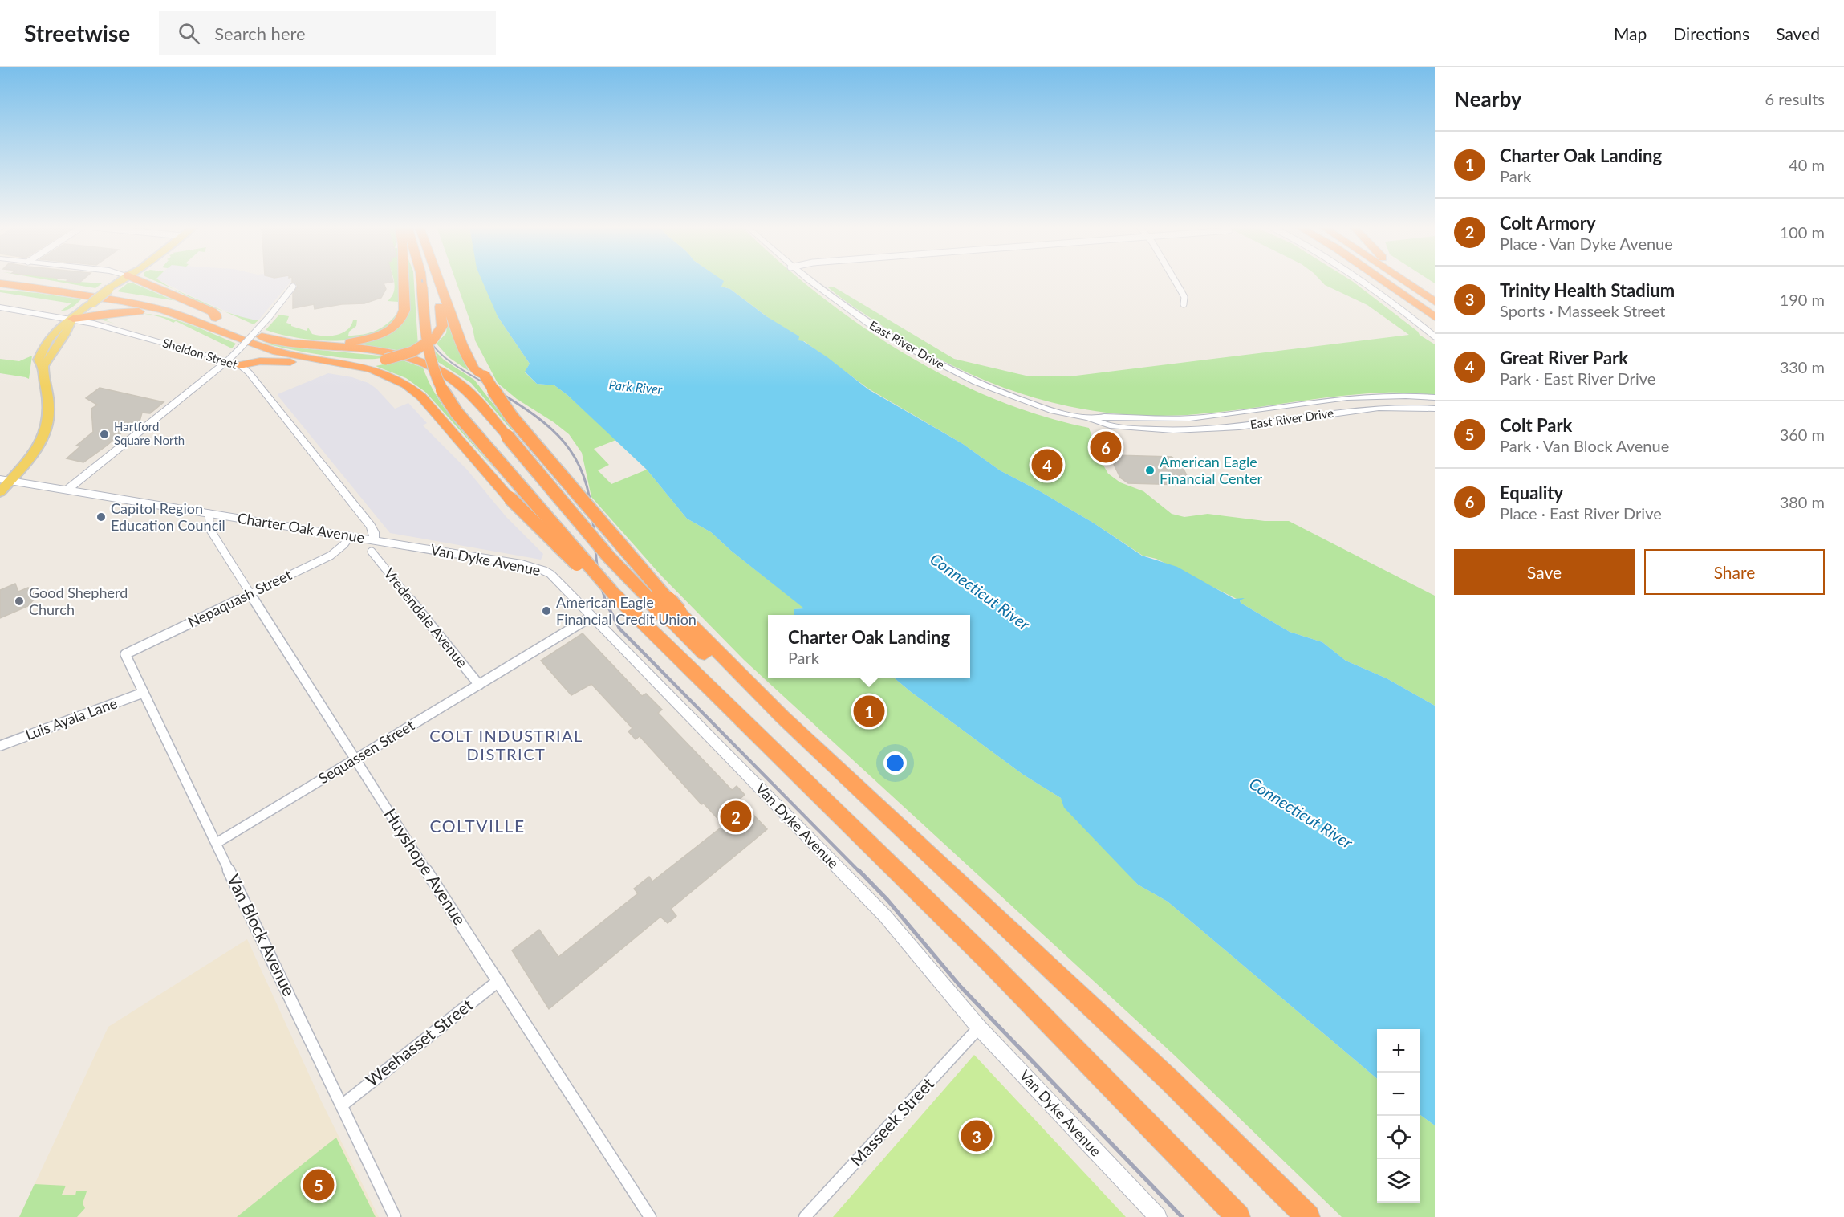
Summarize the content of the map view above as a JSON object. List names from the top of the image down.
{
  "streets": {
    "street": [
      "East River Drive",
      "Sheldon Street",
      "Charter Oak Avenue",
      "Van Dyke Avenue",
      "Nepaquash Street",
      "Vredendale Avenue",
      "Luis Ayala Lane",
      "Sequassen Street",
      "Huyshope Avenue",
      "Van Block Avenue",
      "Weehasset Street",
      "Masseek Street"
    ]
  },
  "crossings": [
    ["Sheldon Street", "Charter Oak Avenue"],
    ["Sheldon Street", "Van Dyke Avenue"],
    ["Sheldon Street", "Vredendale Avenue"],
    ["Charter Oak Avenue", "Van Dyke Avenue"],
    ["Charter Oak Avenue", "Nepaquash Street"],
    ["Charter Oak Avenue", "Vredendale Avenue"],
    ["Charter Oak Avenue", "Huyshope Avenue"],
    ["Van Dyke Avenue", "Vredendale Avenue"],
    ["Van Dyke Avenue", "Sequassen Street"],
    ["Van Dyke Avenue", "Masseek Street"],
    ["Nepaquash Street", "Huyshope Avenue"],
    ["Nepaquash Street", "Van Block Avenue"],
    ["Vredendale Avenue", "Sequassen Street"],
    ["Luis Ayala Lane", "Van Block Avenue"],
    ["Sequassen Street", "Huyshope Avenue"],
    ["Sequassen Street", "Van Block Avenue"],
    ["Huyshope Avenue", "Weehasset Street"],
    ["Van Block Avenue", "Weehasset Street"]
  ],
  "districts": ["COLT INDUSTRIAL DISTRICT", "COLTVILLE"],
  "water": ["Park River", "Connecticut River"],
  "places": [
    "Hartford Square North",
    "American Eagle Financial Center",
    "Capitol Region Education Council",
    "Good Shepherd Church",
    "American Eagle Financial Credit Union"
  ],
  "page": {
    "header": "Streetwise",
    "search": "Search here",
    "nav": ["Map", "Directions", "Saved"],
    "heading": ["Nearby", "6 results"],
    "list": [
      {
        "mark": "1",
        "name": "Charter Oak Landing",
        "note": "Park",
        "value": "40 m"
      },
      {
        "mark": "2",
        "name": "Colt Armory",
        "note": "Place · Van Dyke Avenue",
        "value": "100 m"
      },
      {
        "mark": "3",
        "name": "Trinity Health Stadium",
        "note": "Sports · Masseek Street",
        "value": "190 m"
      },
      {
        "mark": "4",
        "name": "Great River Park",
        "note": "Park · East River Drive",
        "value": "330 m"
      },
      {
        "mark": "5",
        "name": "Colt Park",
        "note": "Park · Van Block Avenue",
        "value": "360 m"
      },
      {
        "mark": "6",
        "name": "Equality",
        "note": "Place · East River Drive",
        "value": "380 m"
      }
    ],
    "pins": [
      "6",
      "4",
      "1",
      "2",
      "3",
      "5"
    ],
    "buttons": ["Save", "Share"],
    "popup": ["Charter Oak Landing", "Park"],
    "map_buttons": ["+", "−"]
  }
}
